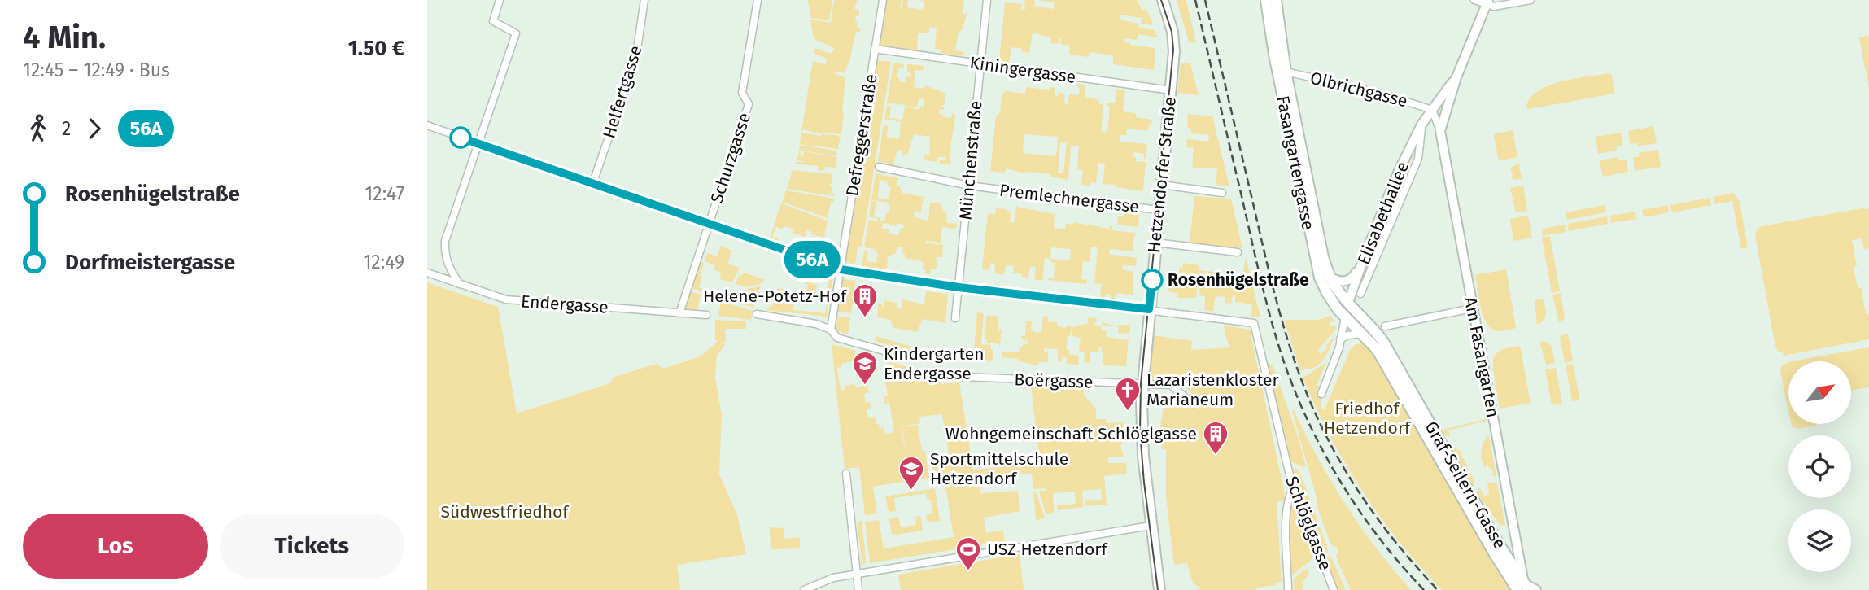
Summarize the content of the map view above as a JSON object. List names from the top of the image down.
{
  "streets": {
    "main road": ["Fasangartengasse", "Hetzendorfer Straße", "Graf-Seilern-Gasse"],
    "street": [
      "Kiningergasse",
      "Olbrichgasse",
      "Helfertgasse",
      "Defreggerstraße",
      "Schurzgasse",
      "Münchenstraße",
      "Premlechnergasse",
      "Elisabethallee",
      "Endergasse",
      "Am Fasangarten",
      "Boërgasse",
      "Schlöglgasse"
    ]
  },
  "crossings": [
    ["Kiningergasse", "Defreggerstraße"],
    ["Kiningergasse", "Münchenstraße"],
    ["Kiningergasse", "Hetzendorfer Straße"],
    ["Olbrichgasse", "Fasangartengasse"],
    ["Olbrichgasse", "Elisabethallee"],
    ["Schurzgasse", "Endergasse"],
    ["Münchenstraße", "Premlechnergasse"],
    ["Fasangartengasse", "Elisabethallee"],
    ["Fasangartengasse", "Graf-Seilern-Gasse"],
    ["Hetzendorfer Straße", "Premlechnergasse"],
    ["Hetzendorfer Straße", "Boërgasse"],
    ["Hetzendorfer Straße", "Schlöglgasse"],
    ["Elisabethallee", "Am Fasangarten"],
    ["Elisabethallee", "Graf-Seilern-Gasse"],
    ["Am Fasangarten", "Graf-Seilern-Gasse"]
  ],
  "parks": ["Friedhof Hetzendorf", "Südwestfriedhof"],
  "places": {
    "other": ["Rosenhügelstraße"],
    "building": ["Helene-Potetz-Hof", "Wohngemeinschaft Schlöglgasse"],
    "school or university": ["Kindergarten Endergasse", "Sportmittelschule Hetzendorf"],
    "church": ["Lazaristenkloster Marianeum"],
    "sports": ["USZ Hetzendorf"]
  },
  "lines": ["bus line 56A"],
  "north": "top right",
  "page": {
    "heading": ["4 Min.", "12:45 – 12:49 · Bus", "1.50 €"],
    "on_map": "56A",
    "legs": ["2", "56A"],
    "list": [
      {
        "name": "Rosenhügelstraße",
        "value": "12:47"
      },
      {
        "name": "Dorfmeistergasse",
        "value": "12:49"
      }
    ],
    "buttons": ["Los", "Tickets"]
  }
}
